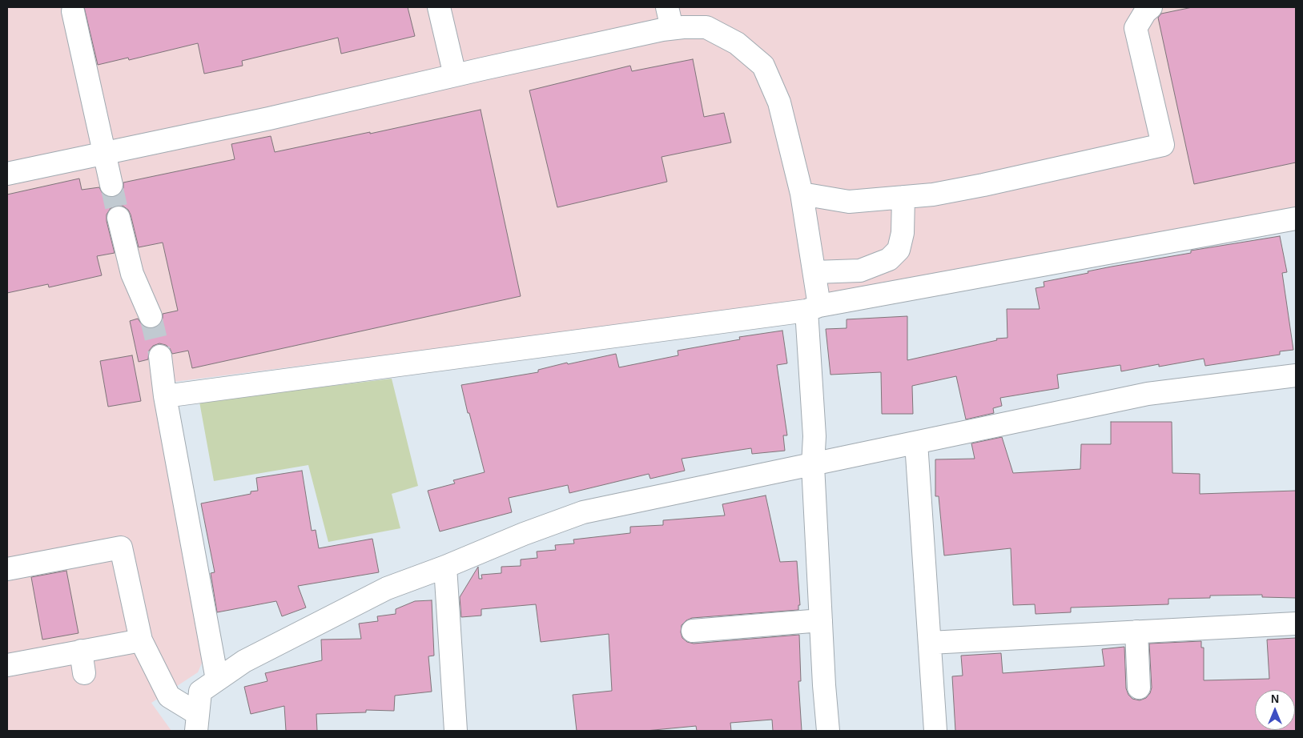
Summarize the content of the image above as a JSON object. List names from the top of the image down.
{
  "north": "top"
}
